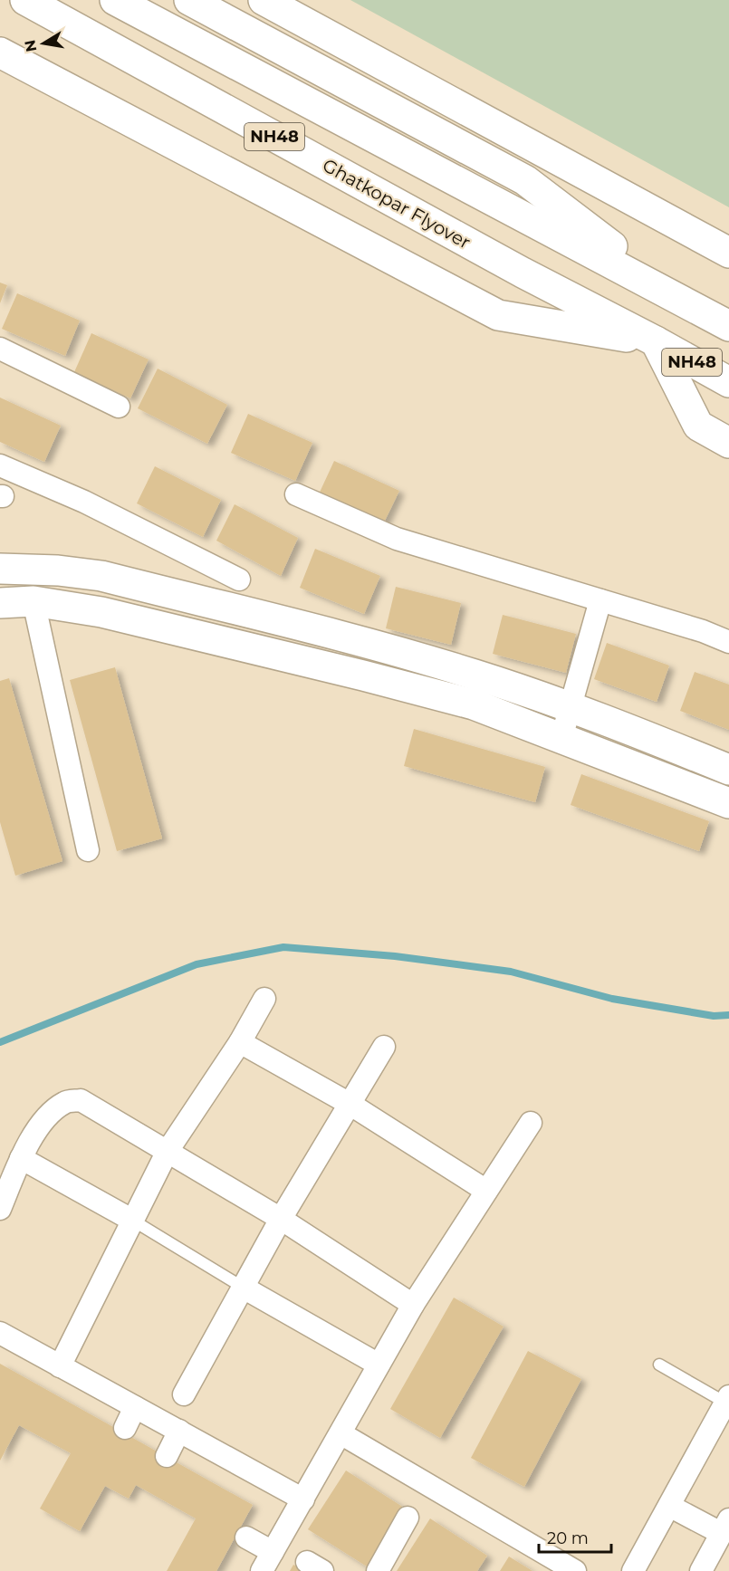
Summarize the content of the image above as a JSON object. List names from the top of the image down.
{
  "streets": {
    "main road": ["NH48", "Ghatkopar Flyover"]
  },
  "crossings": [
    ["NH48", "Ghatkopar Flyover"]
  ],
  "scale_bar": "20 m",
  "north": "left"
}
